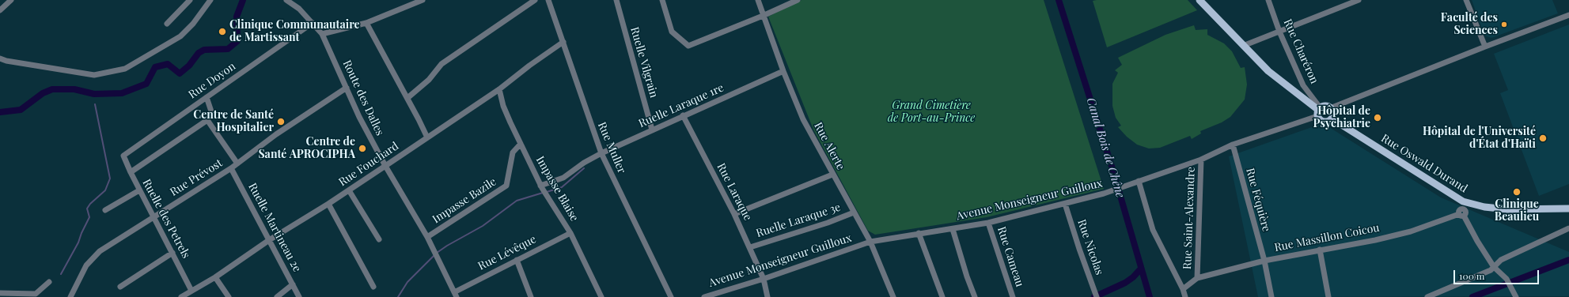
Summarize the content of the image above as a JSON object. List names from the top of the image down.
{
  "streets": {
    "main road": ["Rue Oswald Durand"],
    "street": [
      "Rue Charéron",
      "Ruelle Vilgrain",
      "Rue Doyon",
      "Route des Dalles",
      "Ruelle Laraque 1re",
      "Rue Alerte",
      "Rue Muller",
      "Rue Fouchard",
      "Rue Prévost",
      "Impasse Blaise",
      "Rue Laraque",
      "Avenue Monseigneur Guilloux",
      "Rue Féquière",
      "Impasse Bazile",
      "Rue Saint-Alexandre",
      "Ruelle des Petrels",
      "Ruelle Laraque 3e",
      "Ruelle Martineau 2e",
      "Rue Massillon Coicou",
      "Rue Nicolas",
      "Rue Lévêque",
      "Rue Cameau"
    ]
  },
  "crossings": [
    ["Rue Charéron", "Rue Oswald Durand"],
    ["Rue Charéron", "Avenue Monseigneur Guilloux"],
    ["Ruelle Vilgrain", "Ruelle Laraque 1re"],
    ["Rue Doyon", "Route des Dalles"],
    ["Rue Doyon", "Ruelle des Petrels"],
    ["Route des Dalles", "Rue Fouchard"],
    ["Route des Dalles", "Rue Prévost"],
    ["Route des Dalles", "Impasse Bazile"],
    ["Route des Dalles", "Rue Lévêque"],
    ["Ruelle Laraque 1re", "Rue Alerte"],
    ["Ruelle Laraque 1re", "Rue Muller"],
    ["Ruelle Laraque 1re", "Impasse Blaise"],
    ["Ruelle Laraque 1re", "Rue Laraque"],
    ["Rue Alerte", "Avenue Monseigneur Guilloux"],
    ["Rue Alerte", "Ruelle Laraque 3e"],
    ["Rue Muller", "Rue Fouchard"],
    ["Rue Oswald Durand", "Avenue Monseigneur Guilloux"],
    ["Rue Oswald Durand", "Rue Massillon Coicou"],
    ["Rue Fouchard", "Impasse Blaise"],
    ["Rue Fouchard", "Ruelle des Petrels"],
    ["Rue Fouchard", "Ruelle Martineau 2e"],
    ["Rue Prévost", "Ruelle des Petrels"],
    ["Rue Prévost", "Ruelle Martineau 2e"],
    ["Impasse Blaise", "Impasse Bazile"],
    ["Impasse Blaise", "Rue Lévêque"],
    ["Rue Laraque", "Avenue Monseigneur Guilloux"],
    ["Rue Laraque", "Ruelle Laraque 3e"],
    ["Avenue Monseigneur Guilloux", "Rue Féquière"],
    ["Avenue Monseigneur Guilloux", "Rue Saint-Alexandre"],
    ["Avenue Monseigneur Guilloux", "Rue Nicolas"],
    ["Avenue Monseigneur Guilloux", "Rue Cameau"],
    ["Rue Féquière", "Rue Massillon Coicou"],
    ["Rue Saint-Alexandre", "Rue Massillon Coicou"]
  ],
  "water": ["Canal Bois de Chêne"],
  "parks": ["Grand Cimetière de Port-au-Prince"],
  "places": [
    "Faculté des Sciences",
    "Clinique Communautaire de Martissant",
    "Hôpital de Psychiatrie",
    "Centre de Santé Hospitalier",
    "Hôpital de l'Université d'État d'Haïti",
    "Centre de Santé APROCIPHA",
    "Clinique Beaulieu"
  ],
  "scale_bar": "100 m"
}
